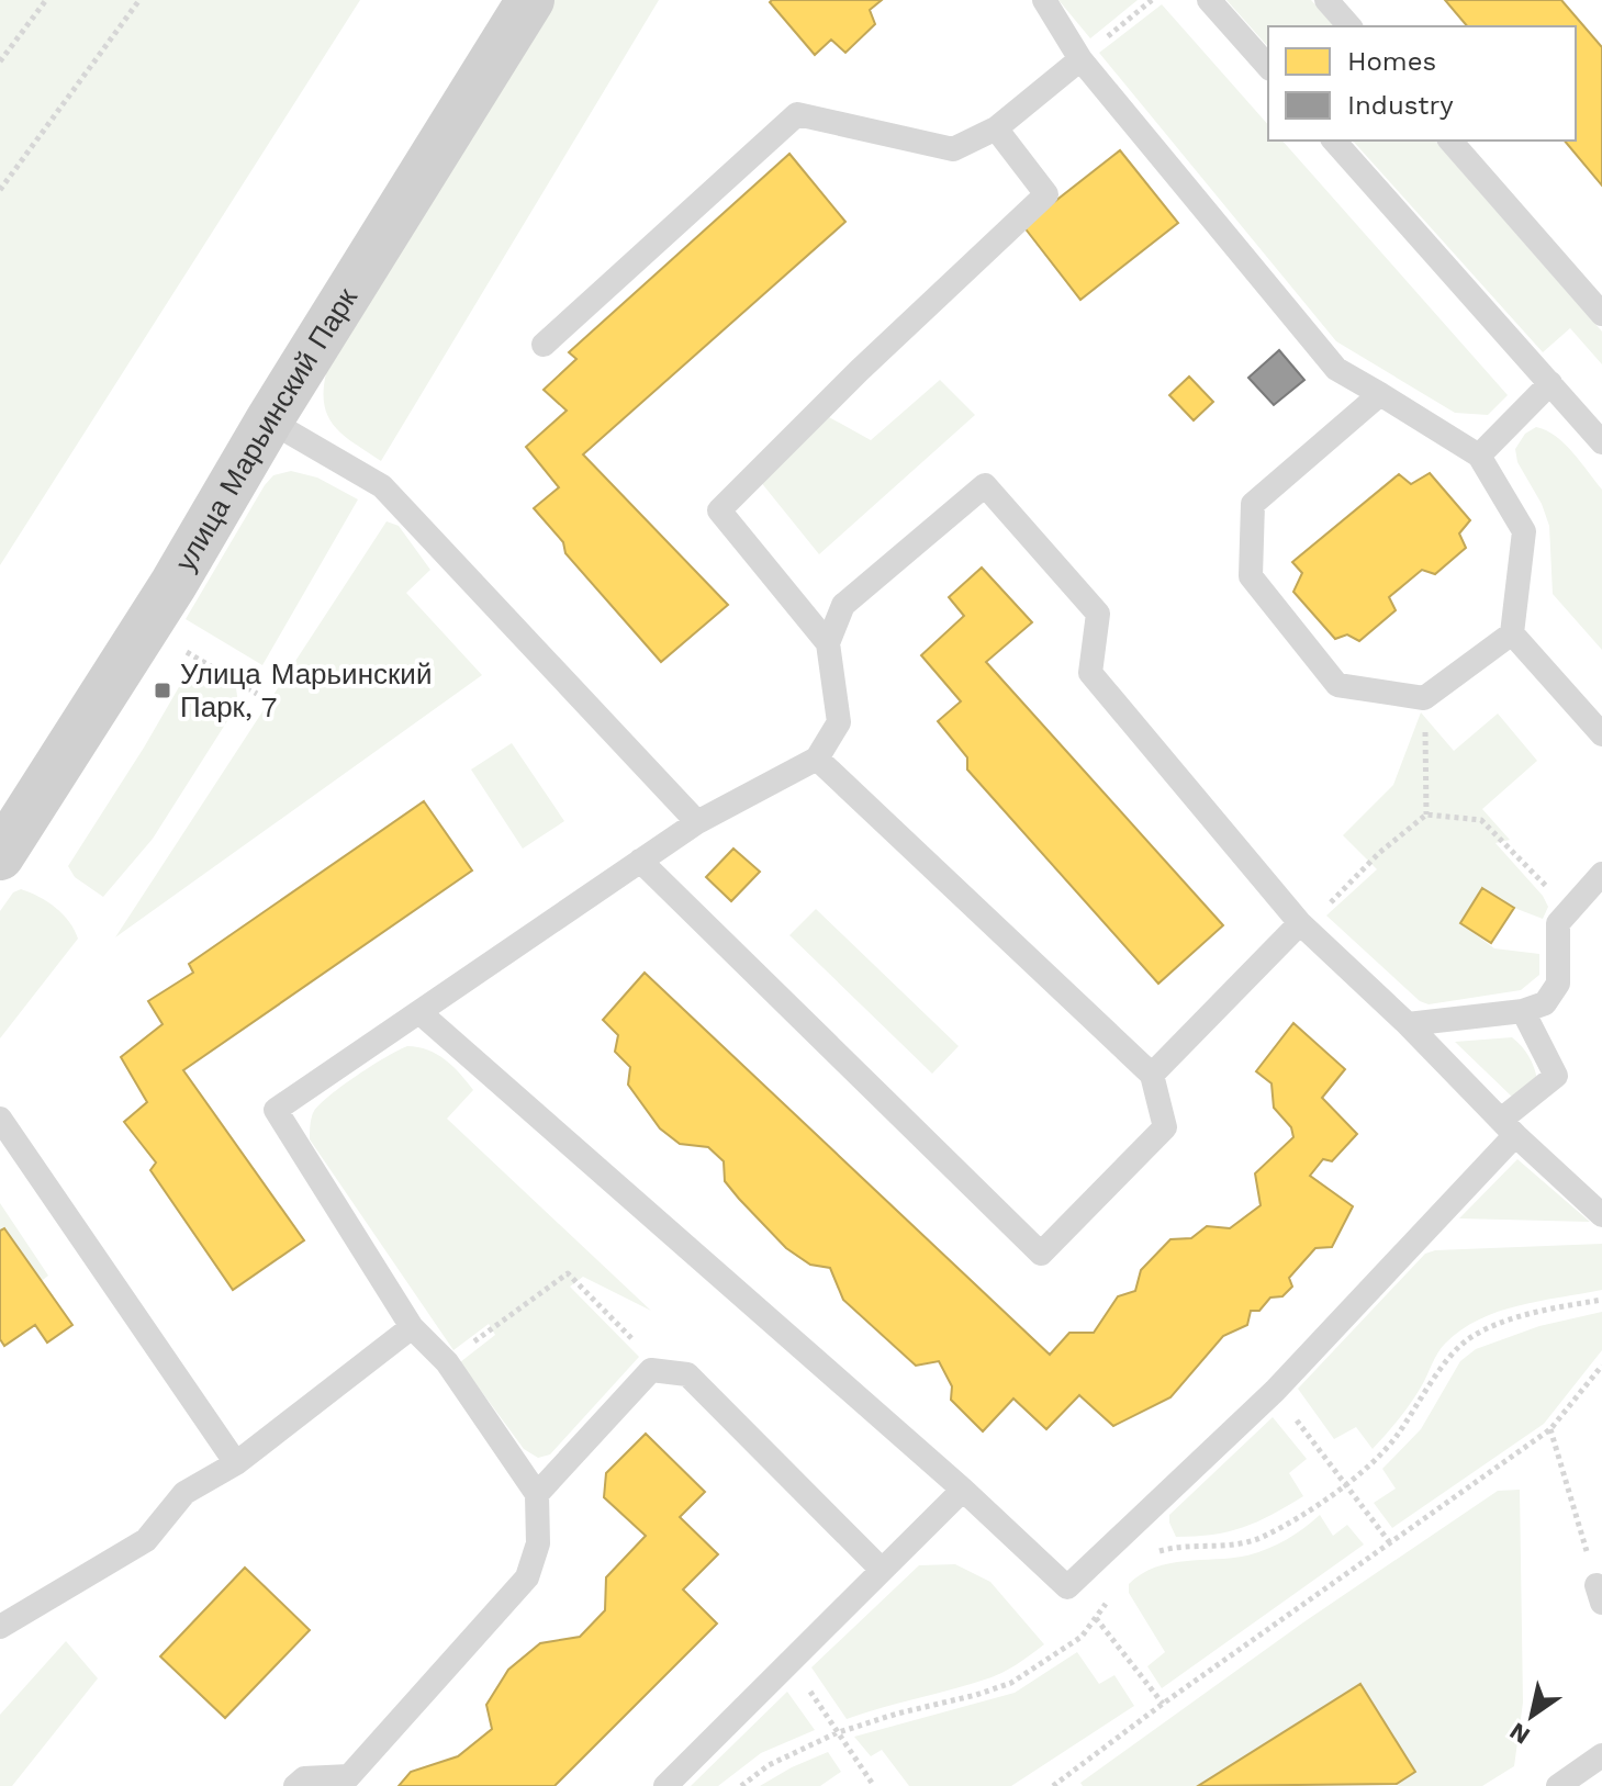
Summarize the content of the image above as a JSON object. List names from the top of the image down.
{
  "streets": {
    "main road": ["улица Марьинский Парк"]
  },
  "places": {
    "transit": ["Улица Марьинский Парк, 7"]
  },
  "legend": ["Homes", "Industry"],
  "north": "bottom left"
}
